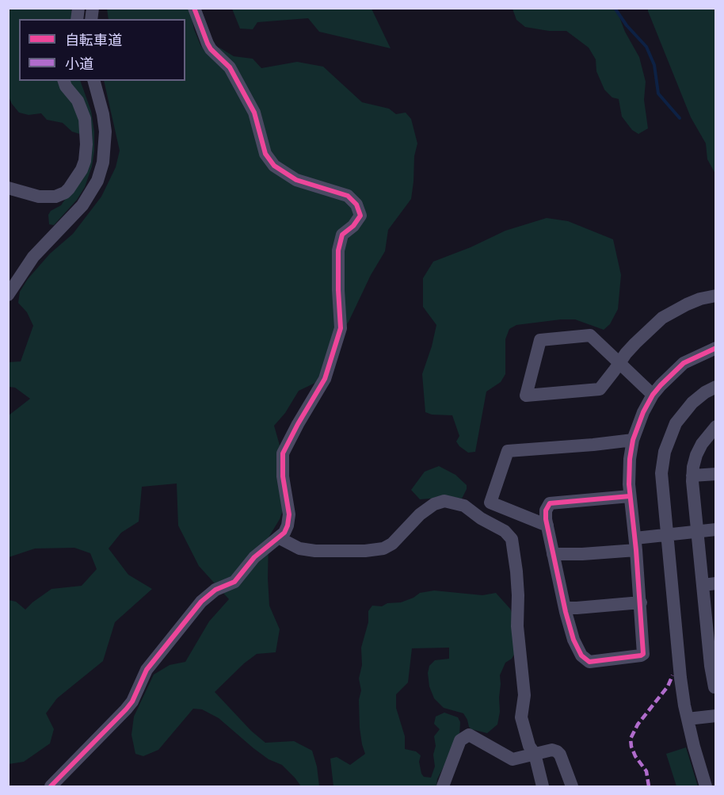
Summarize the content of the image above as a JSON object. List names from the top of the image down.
{
  "legend": ["自転車道", "小道"]
}
